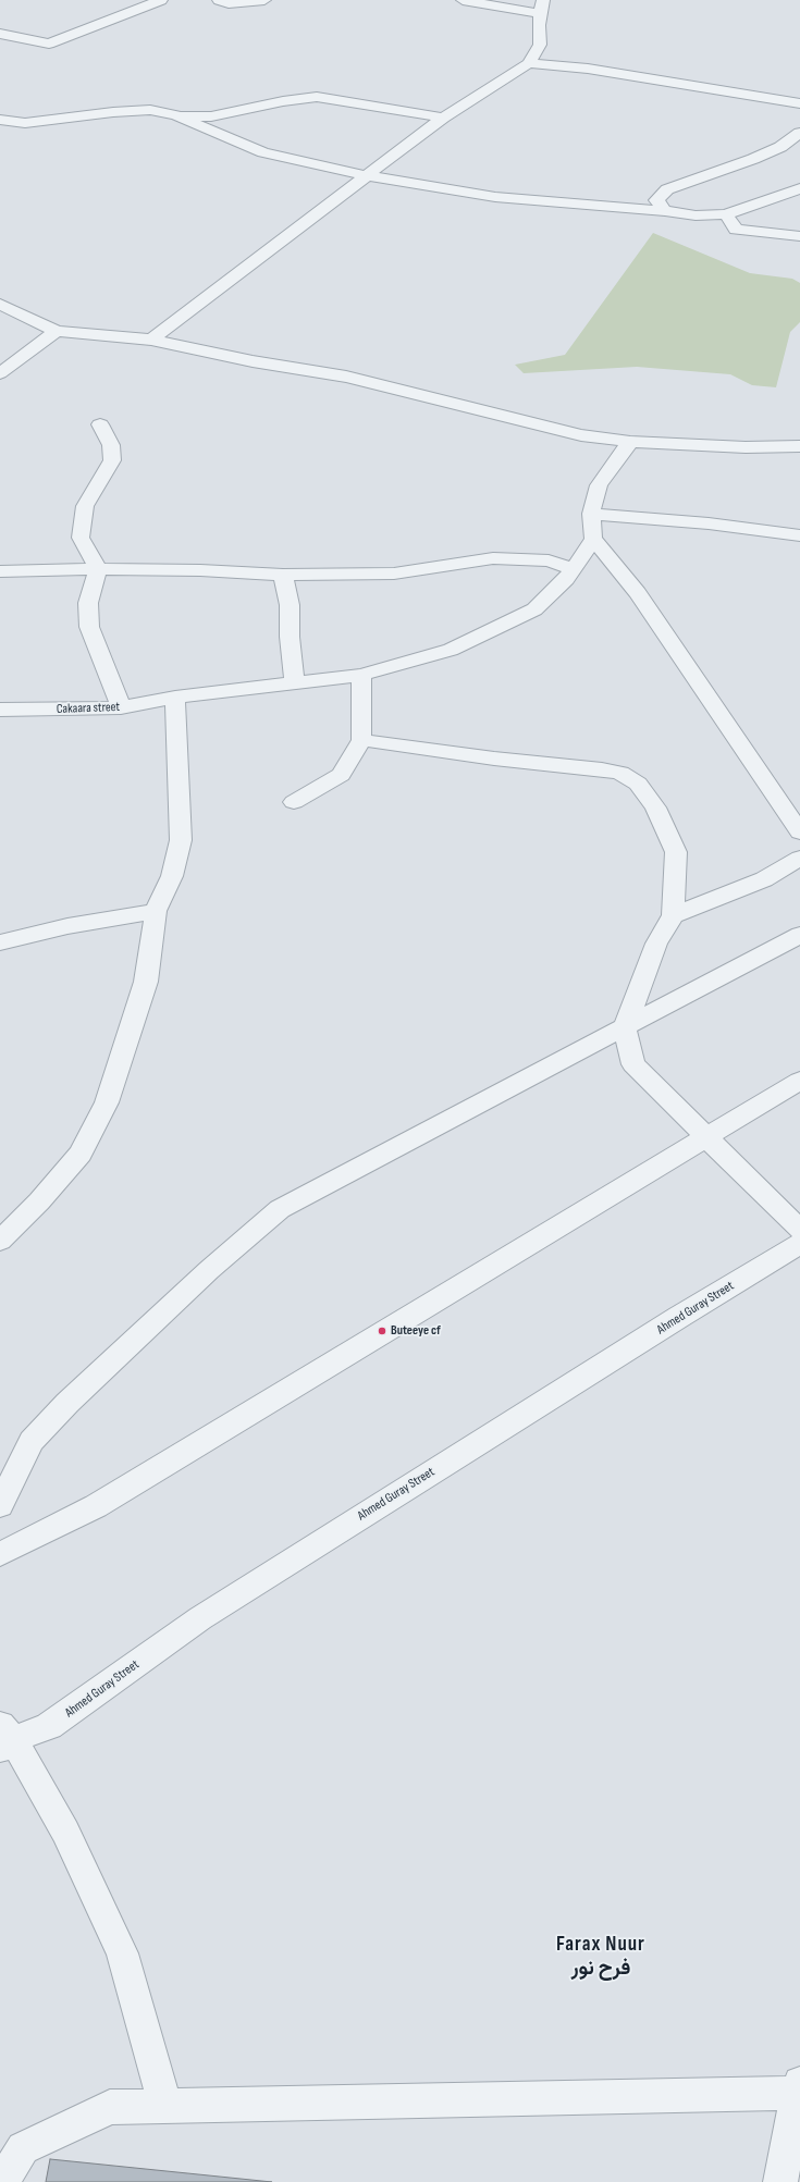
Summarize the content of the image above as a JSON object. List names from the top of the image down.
{
  "streets": {
    "street": ["Cakaara street", "Ahmed Guray Street"]
  },
  "districts": ["Farax Nuur فرح نور"],
  "places": ["Buteeye cf"]
}
